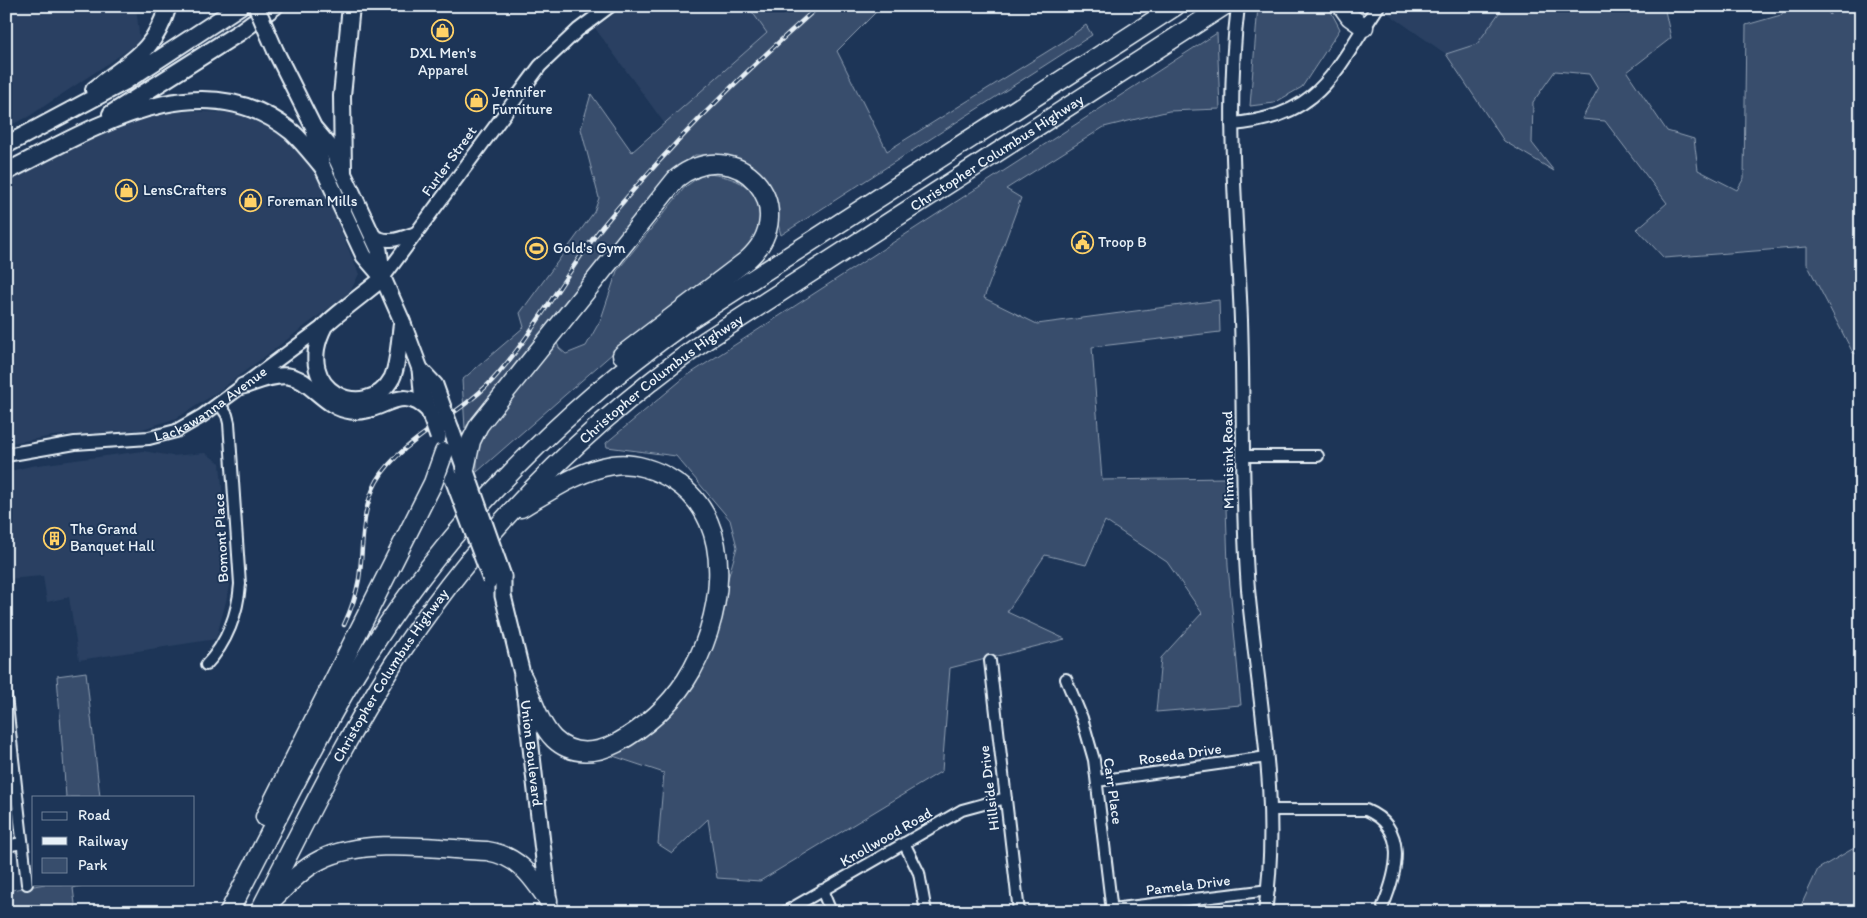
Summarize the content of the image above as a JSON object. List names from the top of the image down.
{
  "streets": {
    "highway": ["Christopher Columbus Highway"],
    "main road": ["Lackawanna Avenue", "Union Boulevard"],
    "street": [
      "Furler Street",
      "Minnisink Road",
      "Bomont Place",
      "Roseda Drive",
      "Hillside Drive",
      "Carr Place",
      "Knollwood Road",
      "Pamela Drive"
    ]
  },
  "crossings": [
    ["Furler Street", "Lackawanna Avenue"],
    ["Furler Street", "Union Boulevard"],
    ["Lackawanna Avenue", "Bomont Place"],
    ["Lackawanna Avenue", "Union Boulevard"],
    ["Minnisink Road", "Roseda Drive"],
    ["Minnisink Road", "Pamela Drive"],
    ["Roseda Drive", "Carr Place"],
    ["Hillside Drive", "Knollwood Road"],
    ["Carr Place", "Pamela Drive"]
  ],
  "places": {
    "shop": [
      "DXL Men's Apparel",
      "Jennifer Furniture",
      "LensCrafters",
      "Foreman Mills"
    ],
    "public building": ["Troop B"],
    "sports": ["Gold's Gym"],
    "building": ["The Grand Banquet Hall"]
  },
  "legend": ["Road", "Railway", "Park"]
}
